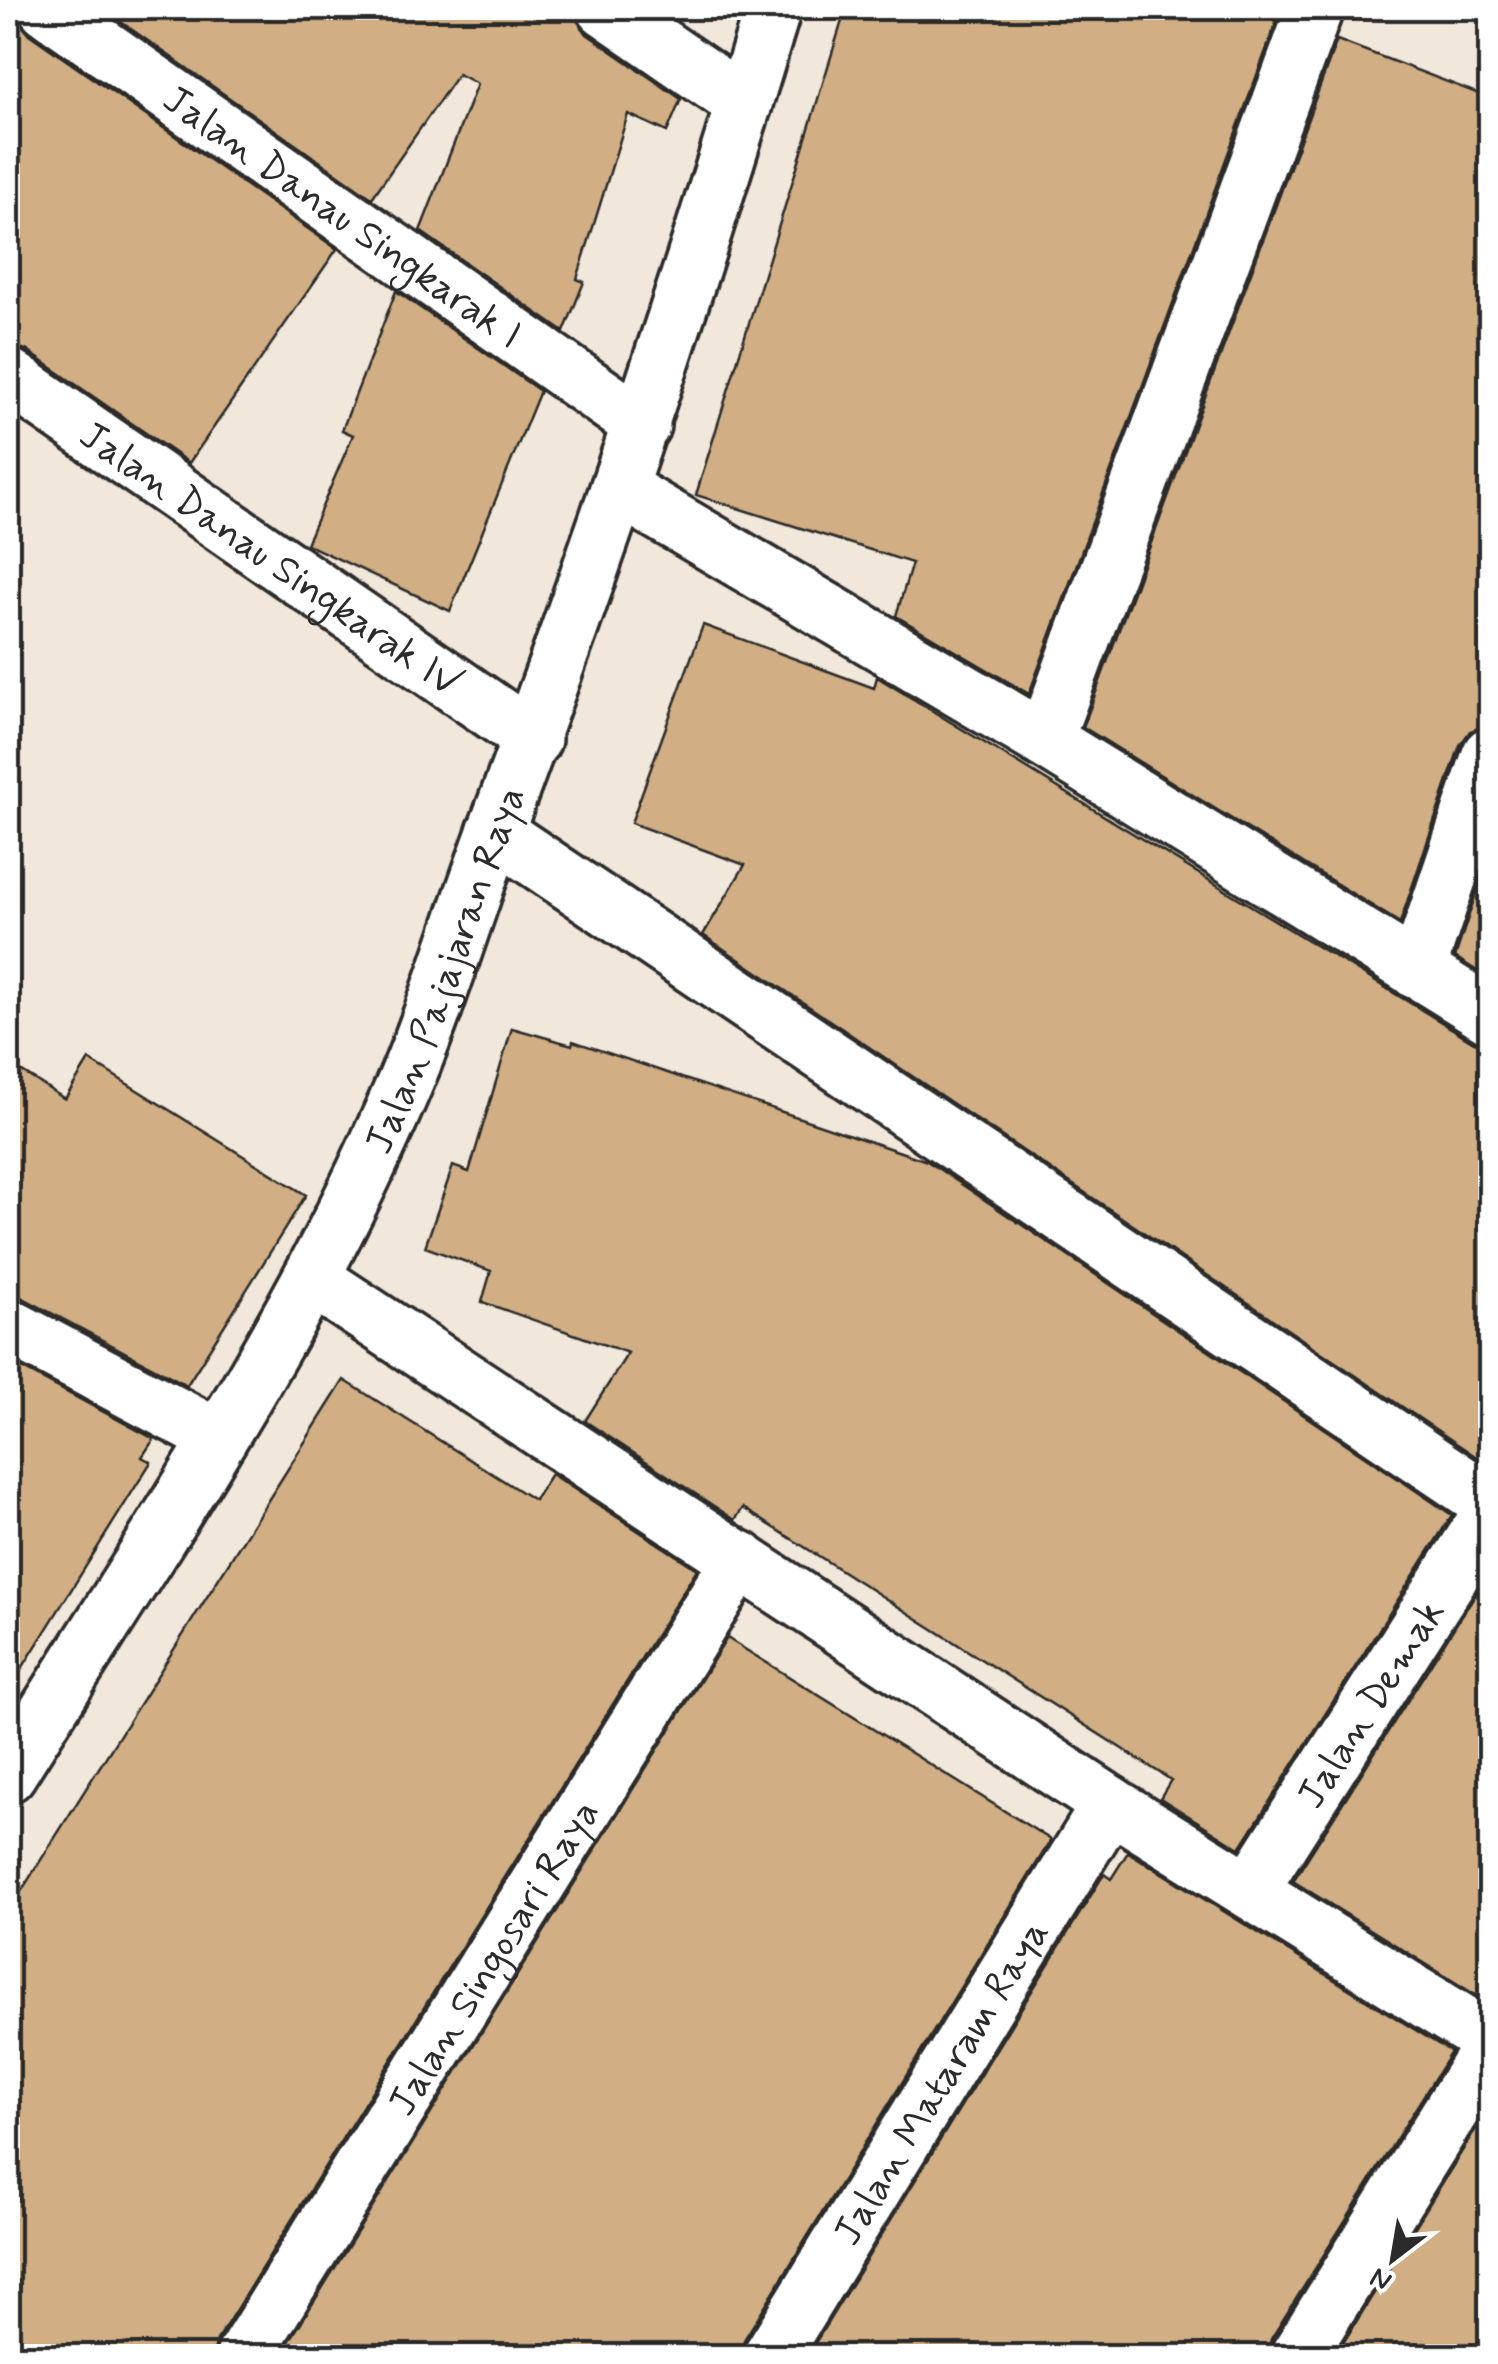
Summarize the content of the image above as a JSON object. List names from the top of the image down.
{
  "streets": {
    "street": [
      "Jalan Danau Singkarak I",
      "Jalan Danau Singkarak IV",
      "Jalan Pajajaran Raya",
      "Jalan Demak",
      "Jalan Singosari Raya",
      "Jalan Mataram Raya"
    ]
  },
  "crossings": [
    ["Jalan Danau Singkarak I", "Jalan Pajajaran Raya"],
    ["Jalan Danau Singkarak IV", "Jalan Pajajaran Raya"]
  ],
  "north": "bottom left"
}
